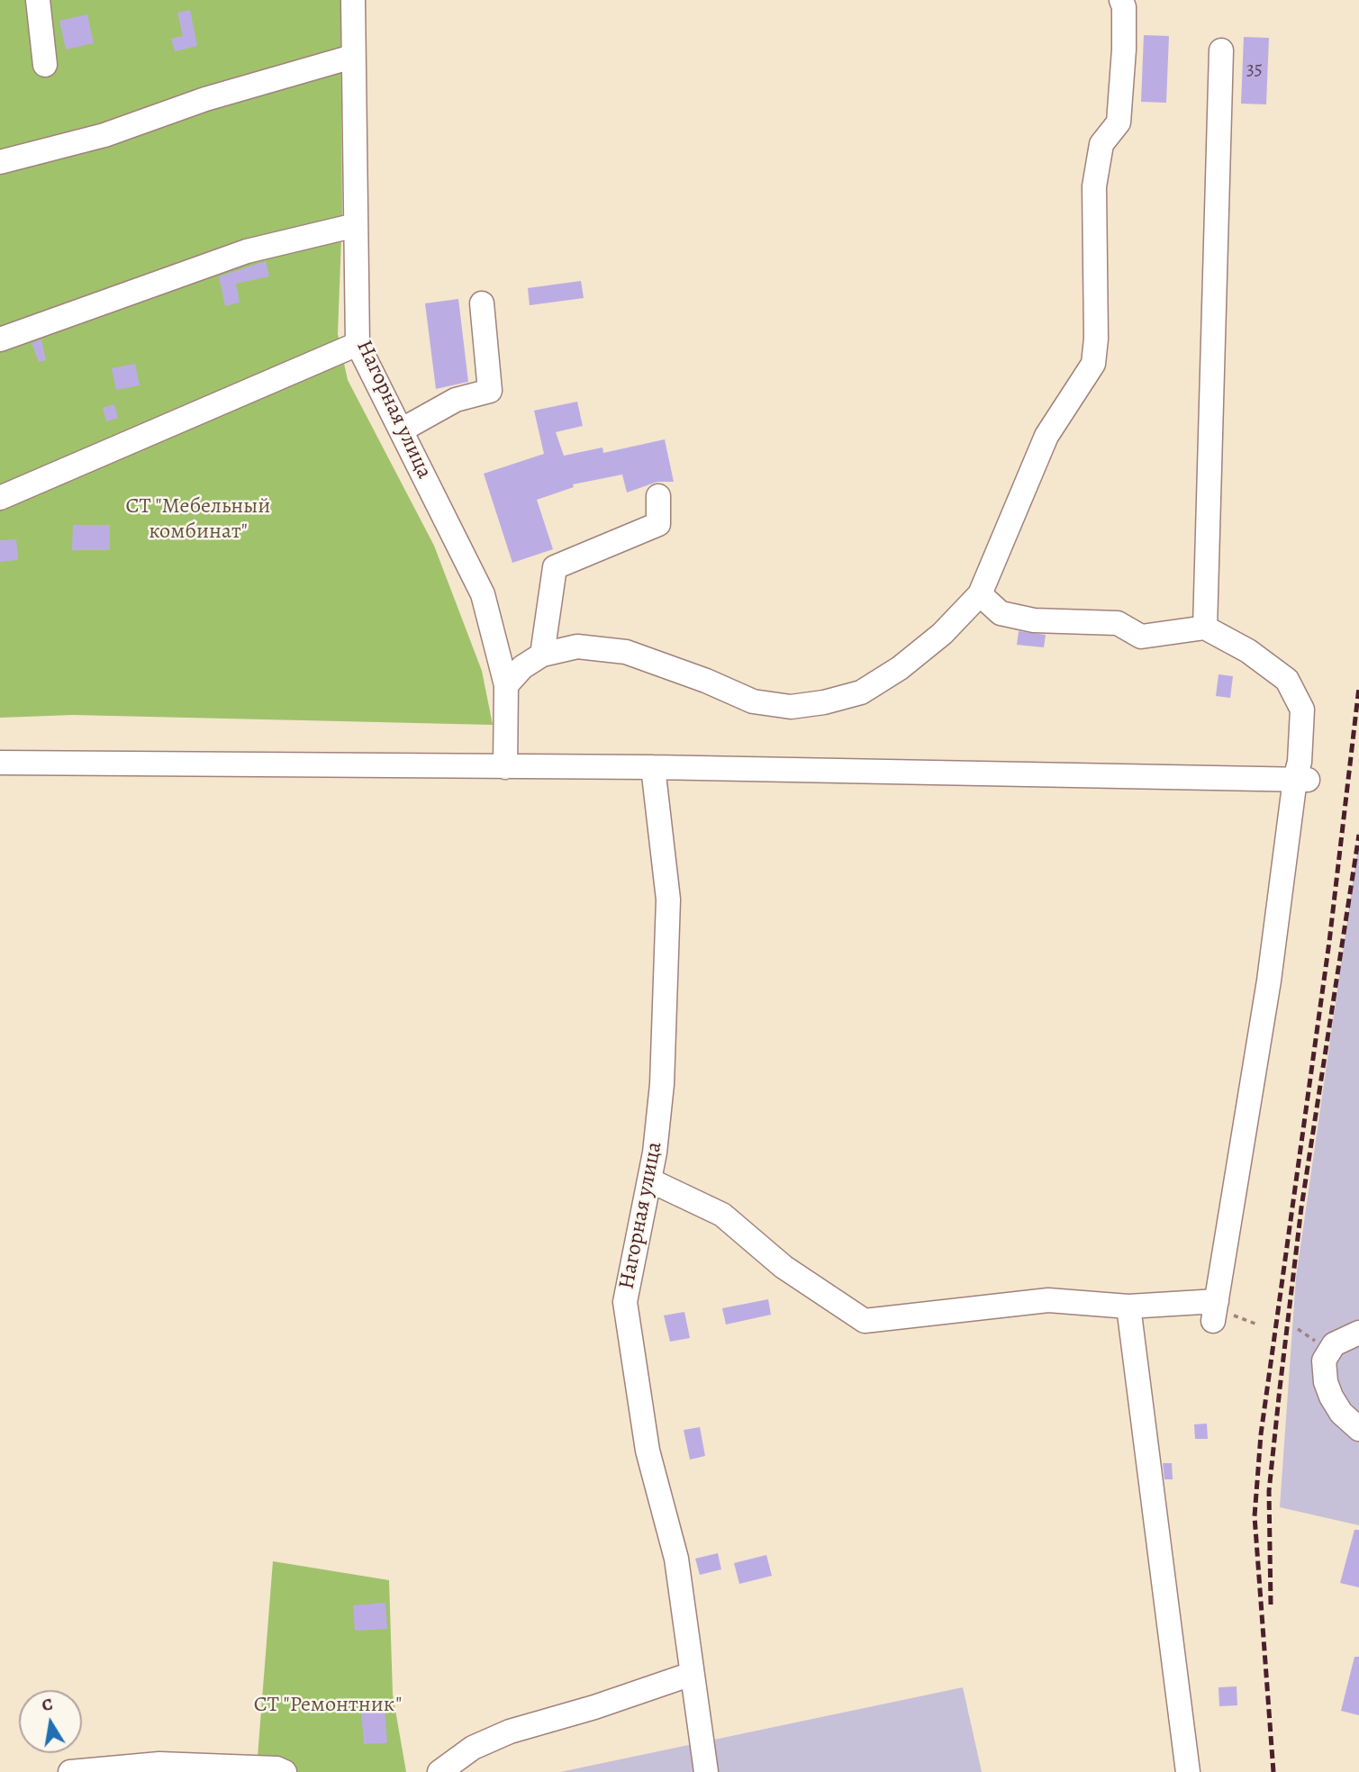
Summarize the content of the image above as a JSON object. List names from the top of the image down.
{
  "streets": {
    "street": ["Нагорная улица"]
  },
  "parks": ["СТ \"Мебельный комбинат\"", "СТ \"Ремонтник\""],
  "house_numbers": ["35"],
  "north": "top"
}
